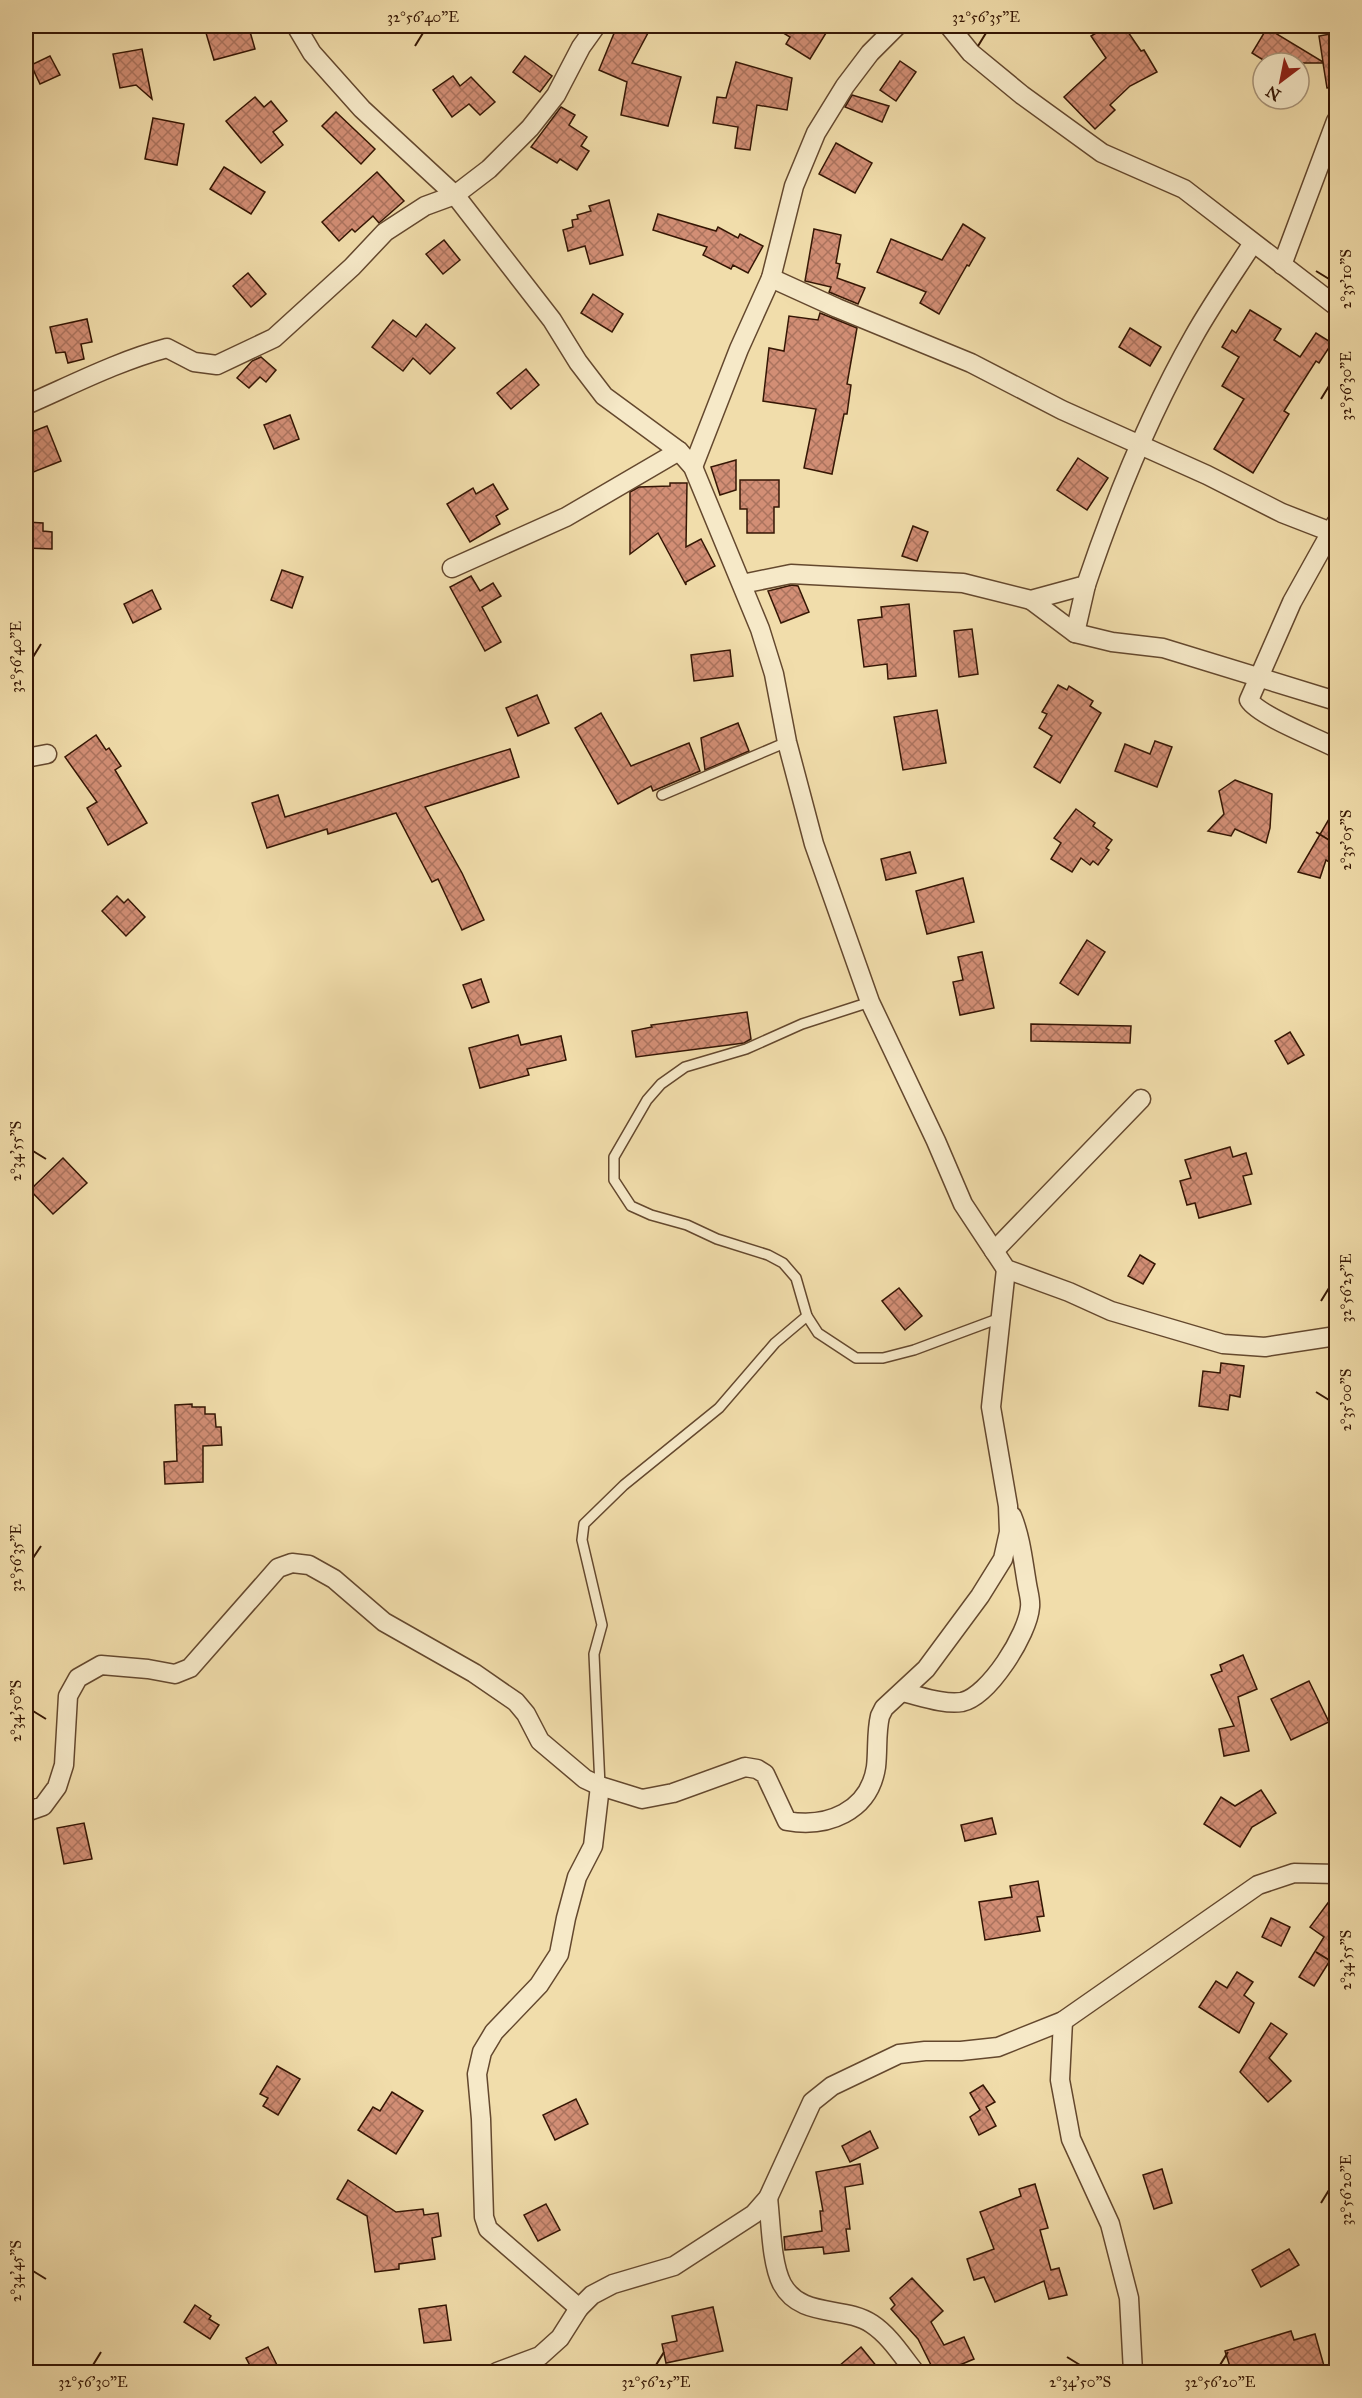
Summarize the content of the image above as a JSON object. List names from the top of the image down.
{
  "north": "bottom left",
  "coordinates": [
    "32°56'40\"E",
    "32°56'35\"E",
    "2°35'10\"S",
    "32°56'30\"E",
    "2°35'05\"S",
    "2°34'55\"S",
    "32°56'25\"E",
    "2°35'00\"S",
    "2°34'50\"S",
    "32°56'20\"E",
    "2°34'45\"S"
  ]
}
